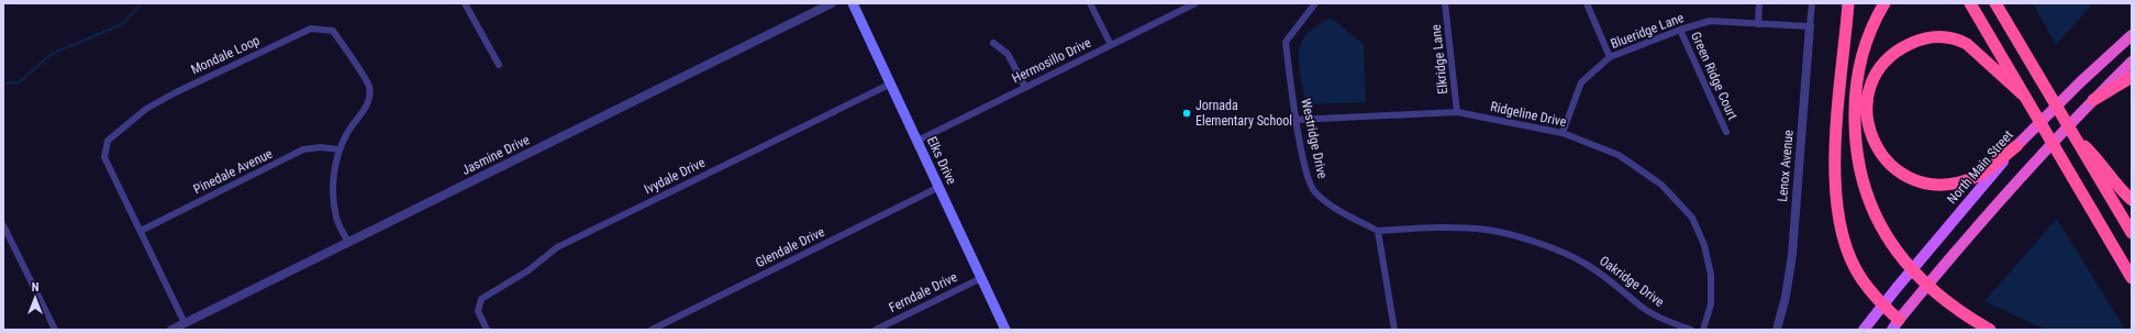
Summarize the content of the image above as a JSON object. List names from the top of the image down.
{
  "streets": {
    "highway": ["North Main Street"],
    "main road": ["Elks Drive"],
    "street": [
      "Blueridge Lane",
      "Mondale Loop",
      "Elkridge Lane",
      "Hermosillo Drive",
      "Green Ridge Court",
      "Ridgeline Drive",
      "Westridge Drive",
      "Jasmine Drive",
      "Lenox Avenue",
      "Pinedale Avenue",
      "Ivydale Drive",
      "Glendale Drive",
      "Oakridge Drive",
      "Ferndale Drive"
    ]
  },
  "crossings": [
    ["Blueridge Lane", "Green Ridge Court"],
    ["Blueridge Lane", "Ridgeline Drive"],
    ["Blueridge Lane", "Lenox Avenue"],
    ["Mondale Loop", "Jasmine Drive"],
    ["Mondale Loop", "Pinedale Avenue"],
    ["Elkridge Lane", "Ridgeline Drive"],
    ["Hermosillo Drive", "Elks Drive"],
    ["Ridgeline Drive", "Westridge Drive"],
    ["Westridge Drive", "Oakridge Drive"],
    ["Elks Drive", "Ivydale Drive"],
    ["Elks Drive", "Glendale Drive"],
    ["Elks Drive", "Ferndale Drive"]
  ],
  "places": ["Jornada Elementary School"],
  "north": "top"
}
